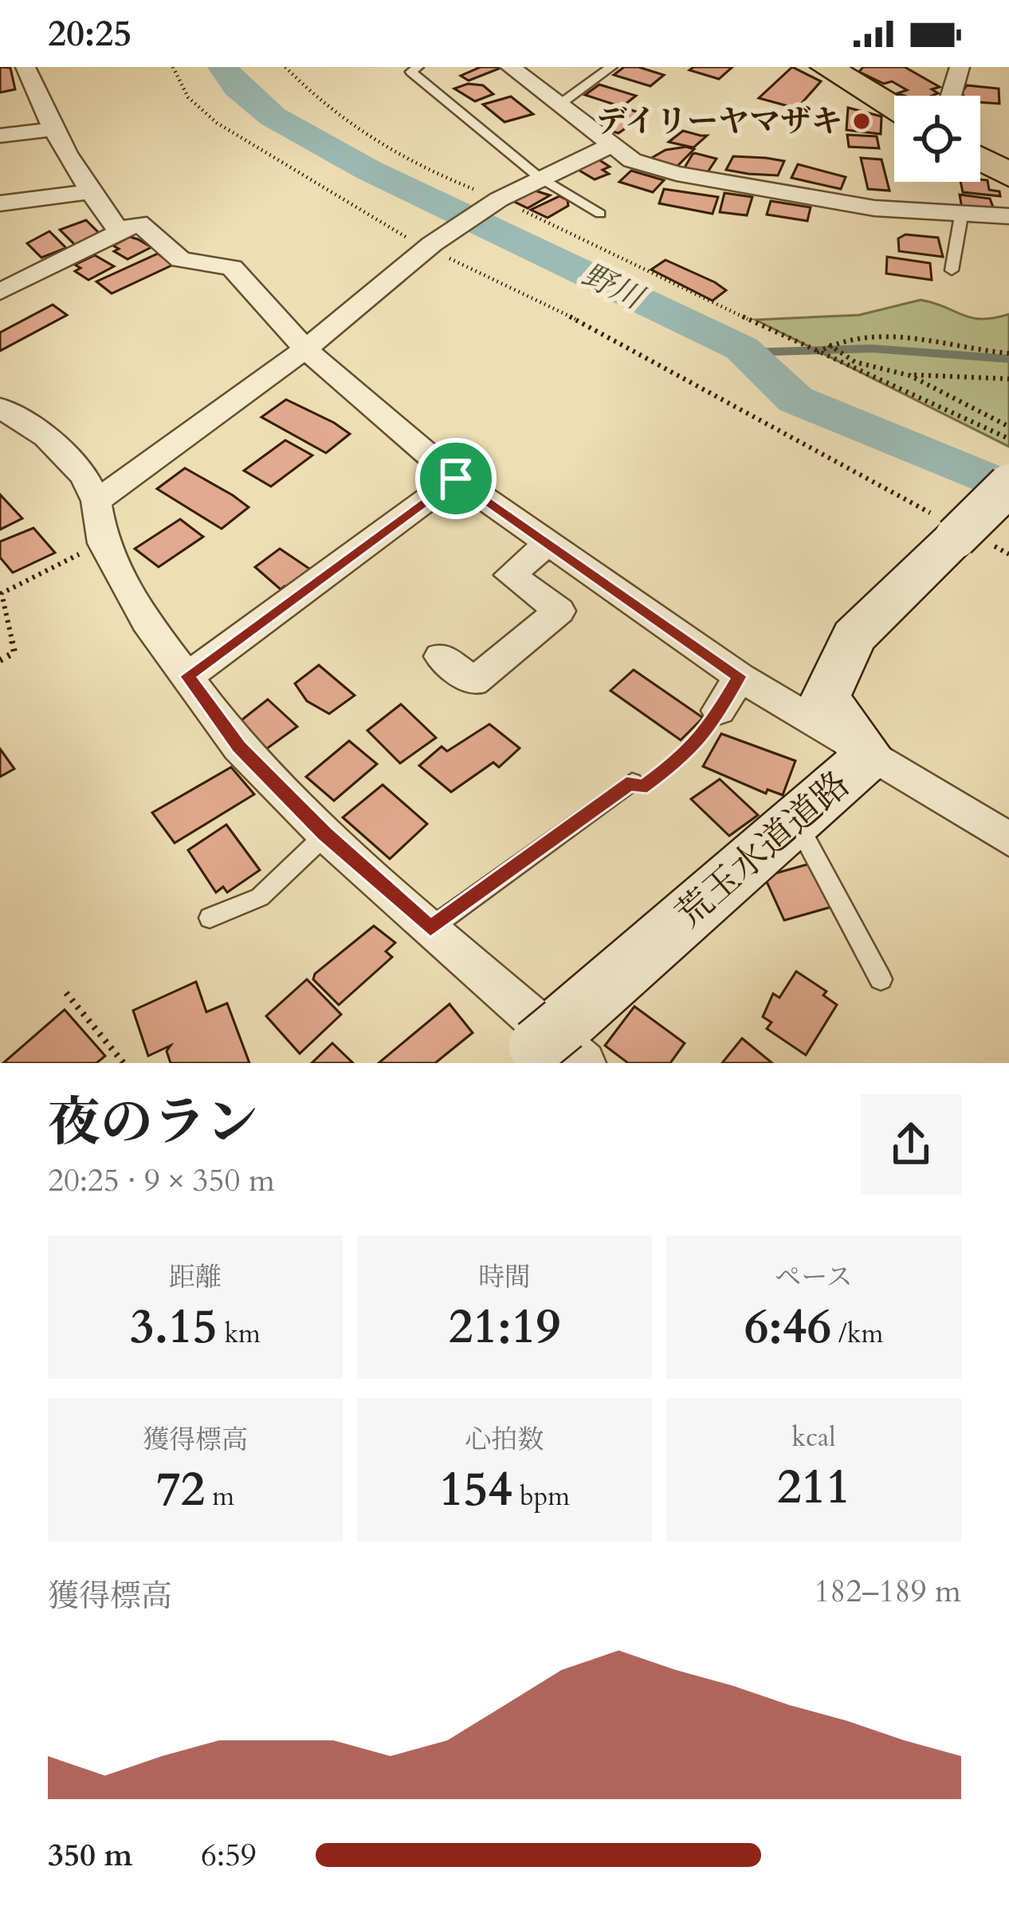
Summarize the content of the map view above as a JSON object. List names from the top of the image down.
{
  "streets": {
    "main road": ["荒玉水道道路"]
  },
  "water": ["野川"],
  "places": ["デイリーヤマザキ"],
  "page": {
    "status": "20:25",
    "heading": ["夜のラン", "20:25 · 9 × 350 m"],
    "stats": [
      ["距離", "3.15 km"],
      ["時間", "21:19"],
      ["ペース", "6:46 /km"],
      ["獲得標高", "72 m"],
      ["心拍数", "154 bpm"],
      ["kcal", "211"]
    ],
    "chart": ["獲得標高", "182–189 m"],
    "list": [
      {
        "name": "350 m",
        "note": "6:59"
      }
    ]
  }
}
